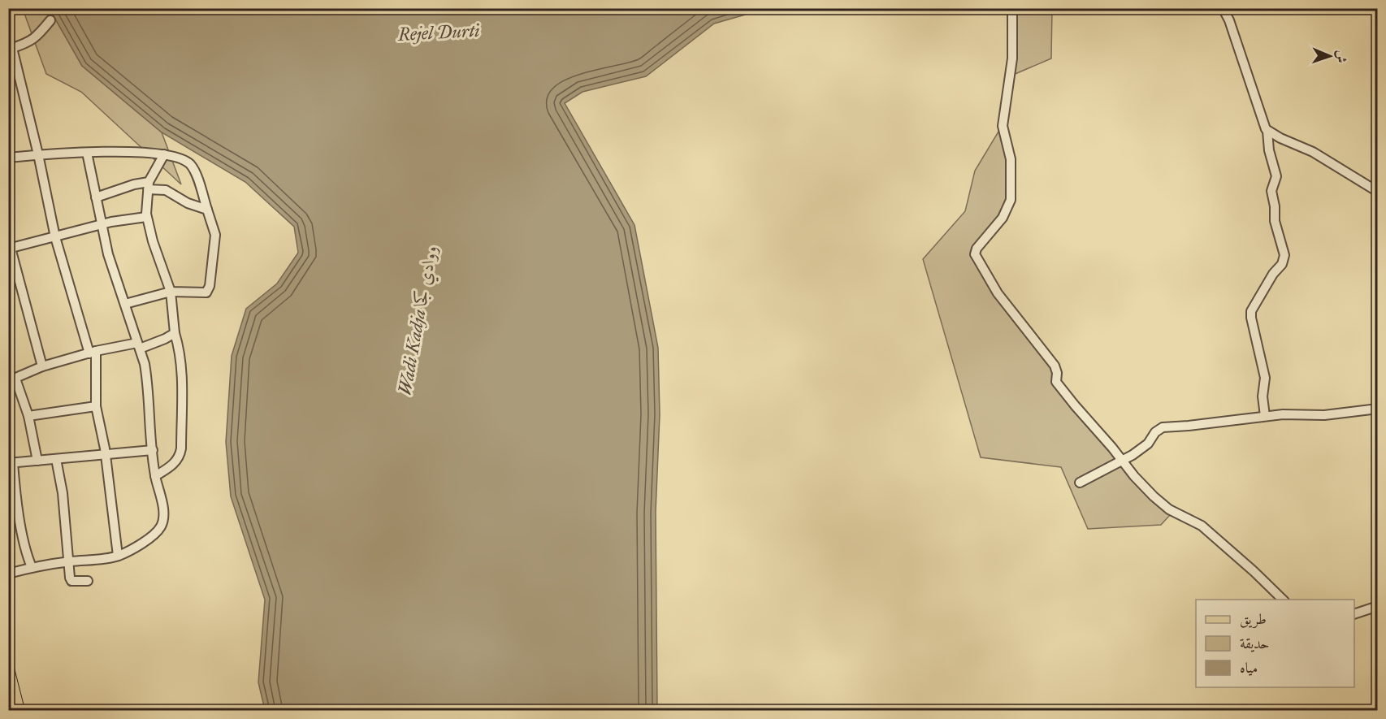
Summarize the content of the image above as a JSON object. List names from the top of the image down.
{
  "water": ["Rejel Durti", "Wadi Kadja ووادي كجا"],
  "legend": ["طريق", "حديقة", "مياه"],
  "north": "right"
}
